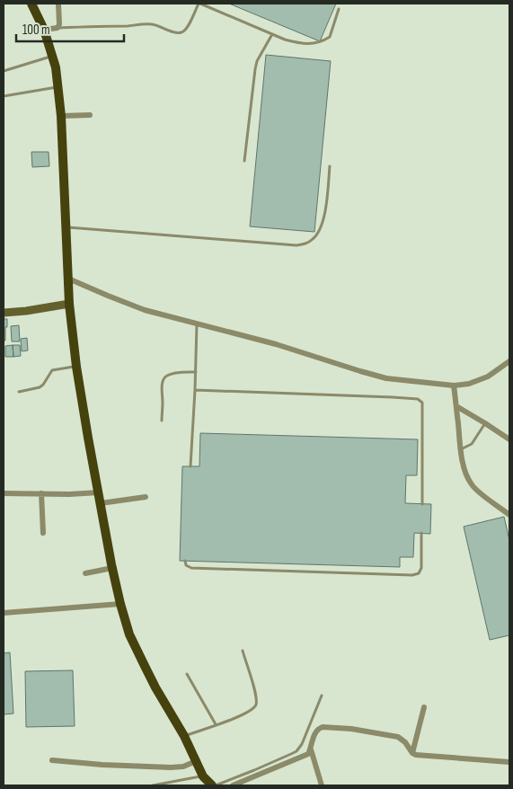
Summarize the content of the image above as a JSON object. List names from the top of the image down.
{
  "scale_bar": "100 m"
}
